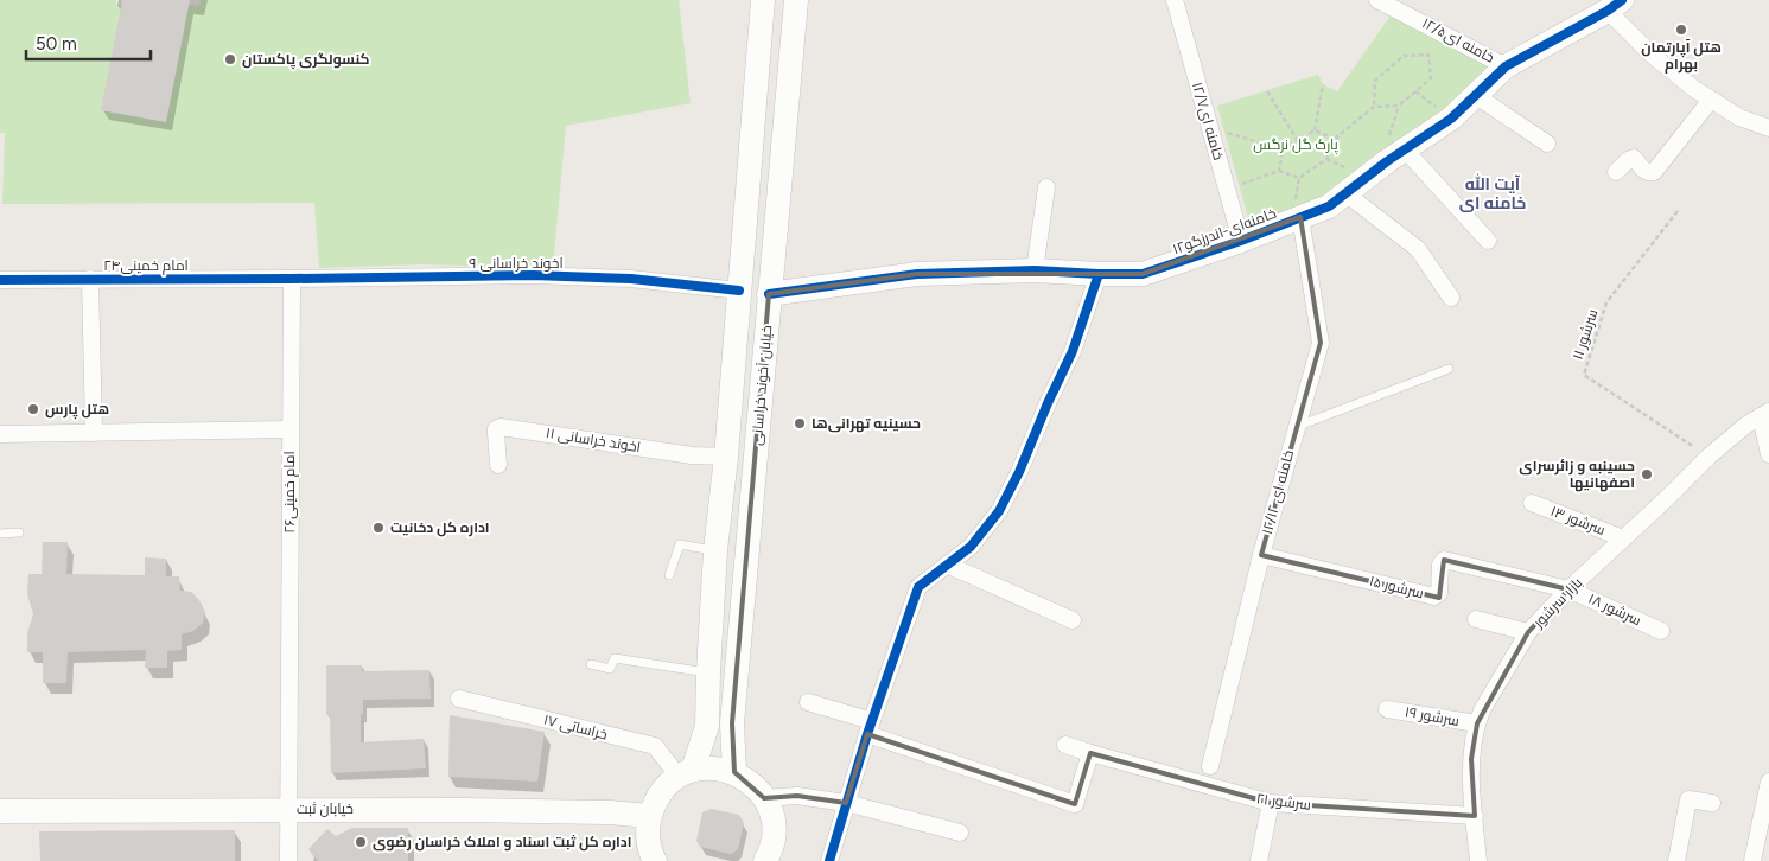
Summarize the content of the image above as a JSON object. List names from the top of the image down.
{
  "streets": {
    "main road": ["خامنه‌ای-اندرزگو۱۲", "خیابان آخوند خراسانی", "خیابان ثبت"],
    "street": [
      "خامنه ای۱۲/۵",
      "خامنه ای۱۲/۷",
      "اخوند خراسانی ۹",
      "امام خمینی۲۴",
      "اخوند خراسانی ۱۱",
      "امام خمینی۲۶",
      "خامنه ای ۱۲/۱۲",
      "سرشور ۱۳",
      "سرشور ۱۵",
      "بازار سرشور",
      "سرشور ۱۸",
      "سرشور ۱۹",
      "خراساتی ۱۷",
      "سرشور ۲۱"
    ],
    "path": ["سرشور ۱۱"]
  },
  "crossings": [
    ["خامنه ای۱۲/۵", "خامنه‌ای-اندرزگو۱۲"],
    ["خامنه ای۱۲/۷", "خامنه‌ای-اندرزگو۱۲"],
    ["خامنه‌ای-اندرزگو۱۲", "خیابان آخوند خراسانی"],
    ["خامنه‌ای-اندرزگو۱۲", "خامنه ای ۱۲/۱۲"],
    ["اخوند خراسانی ۹", "امام خمینی۲۴"],
    ["اخوند خراسانی ۹", "خیابان آخوند خراسانی"],
    ["سرشور ۱۱", "بازار سرشور"],
    ["خیابان آخوند خراسانی", "اخوند خراسانی ۱۱"],
    ["خیابان آخوند خراسانی", "خراساتی ۱۷"],
    ["امام خمینی۲۶", "خیابان ثبت"],
    ["خامنه ای ۱۲/۱۲", "سرشور ۱۵"],
    ["سرشور ۱۳", "بازار سرشور"],
    ["سرشور ۱۵", "بازار سرشور"],
    ["سرشور ۱۵", "سرشور ۱۸"],
    ["بازار سرشور", "سرشور ۱۸"],
    ["بازار سرشور", "سرشور ۱۹"],
    ["بازار سرشور", "سرشور ۲۱"]
  ],
  "districts": ["آیت الله خامنه ای"],
  "parks": ["پارک گل نرگس"],
  "places": [
    "هتل آپارتمان بهرام",
    "کنسولگری پاکستان",
    "هتل پارس",
    "حسینیه تهرانی‌ها",
    "حسینبه و زائرسرای اصفهانیها",
    "اداره کل دخانیت",
    "اداره کل ثبت اسناد و املاک خراسان رضوی"
  ],
  "scale_bar": "50 m"
}
